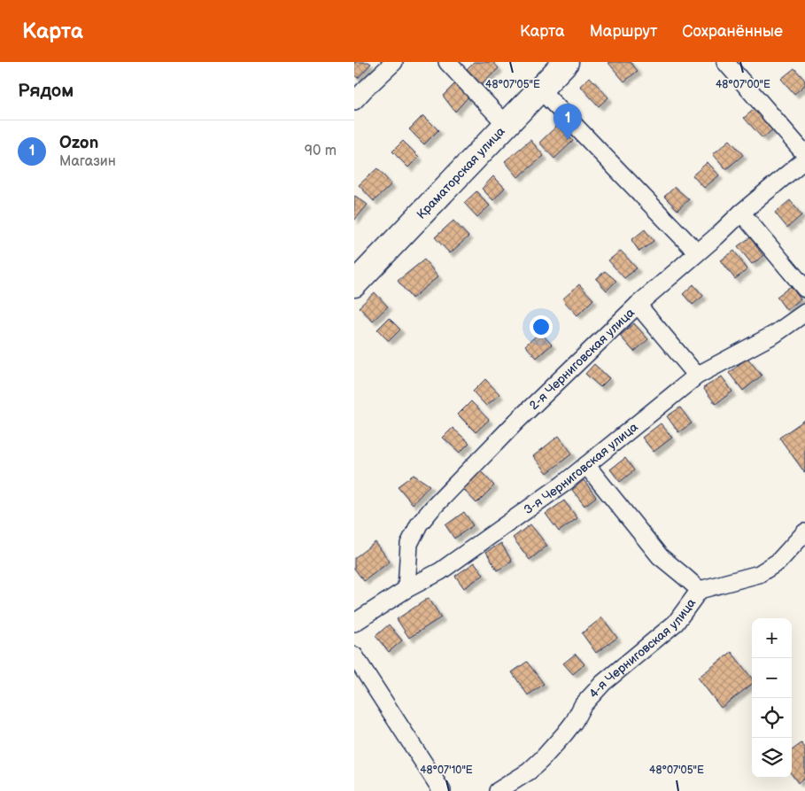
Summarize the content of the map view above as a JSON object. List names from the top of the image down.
{
  "streets": {
    "main road": ["Краматорская улица"],
    "street": ["2-я Черниговская улица", "3-я Черниговская улица", "4-я Черниговская улица"]
  },
  "crossings": [
    ["2-я Черниговская улица", "3-я Черниговская улица"]
  ],
  "page": {
    "header": "Карта",
    "nav": ["Карта", "Маршрут", "Сохранённые"],
    "heading": "Рядом",
    "pins": "1",
    "list": [
      {
        "mark": "1",
        "name": "Ozon",
        "note": "Магазин",
        "value": "90 m"
      }
    ],
    "map_buttons": ["+", "−"]
  },
  "coordinates": ["48°07'05\"E", "48°07'00\"E", "48°07'10\"E"]
}
